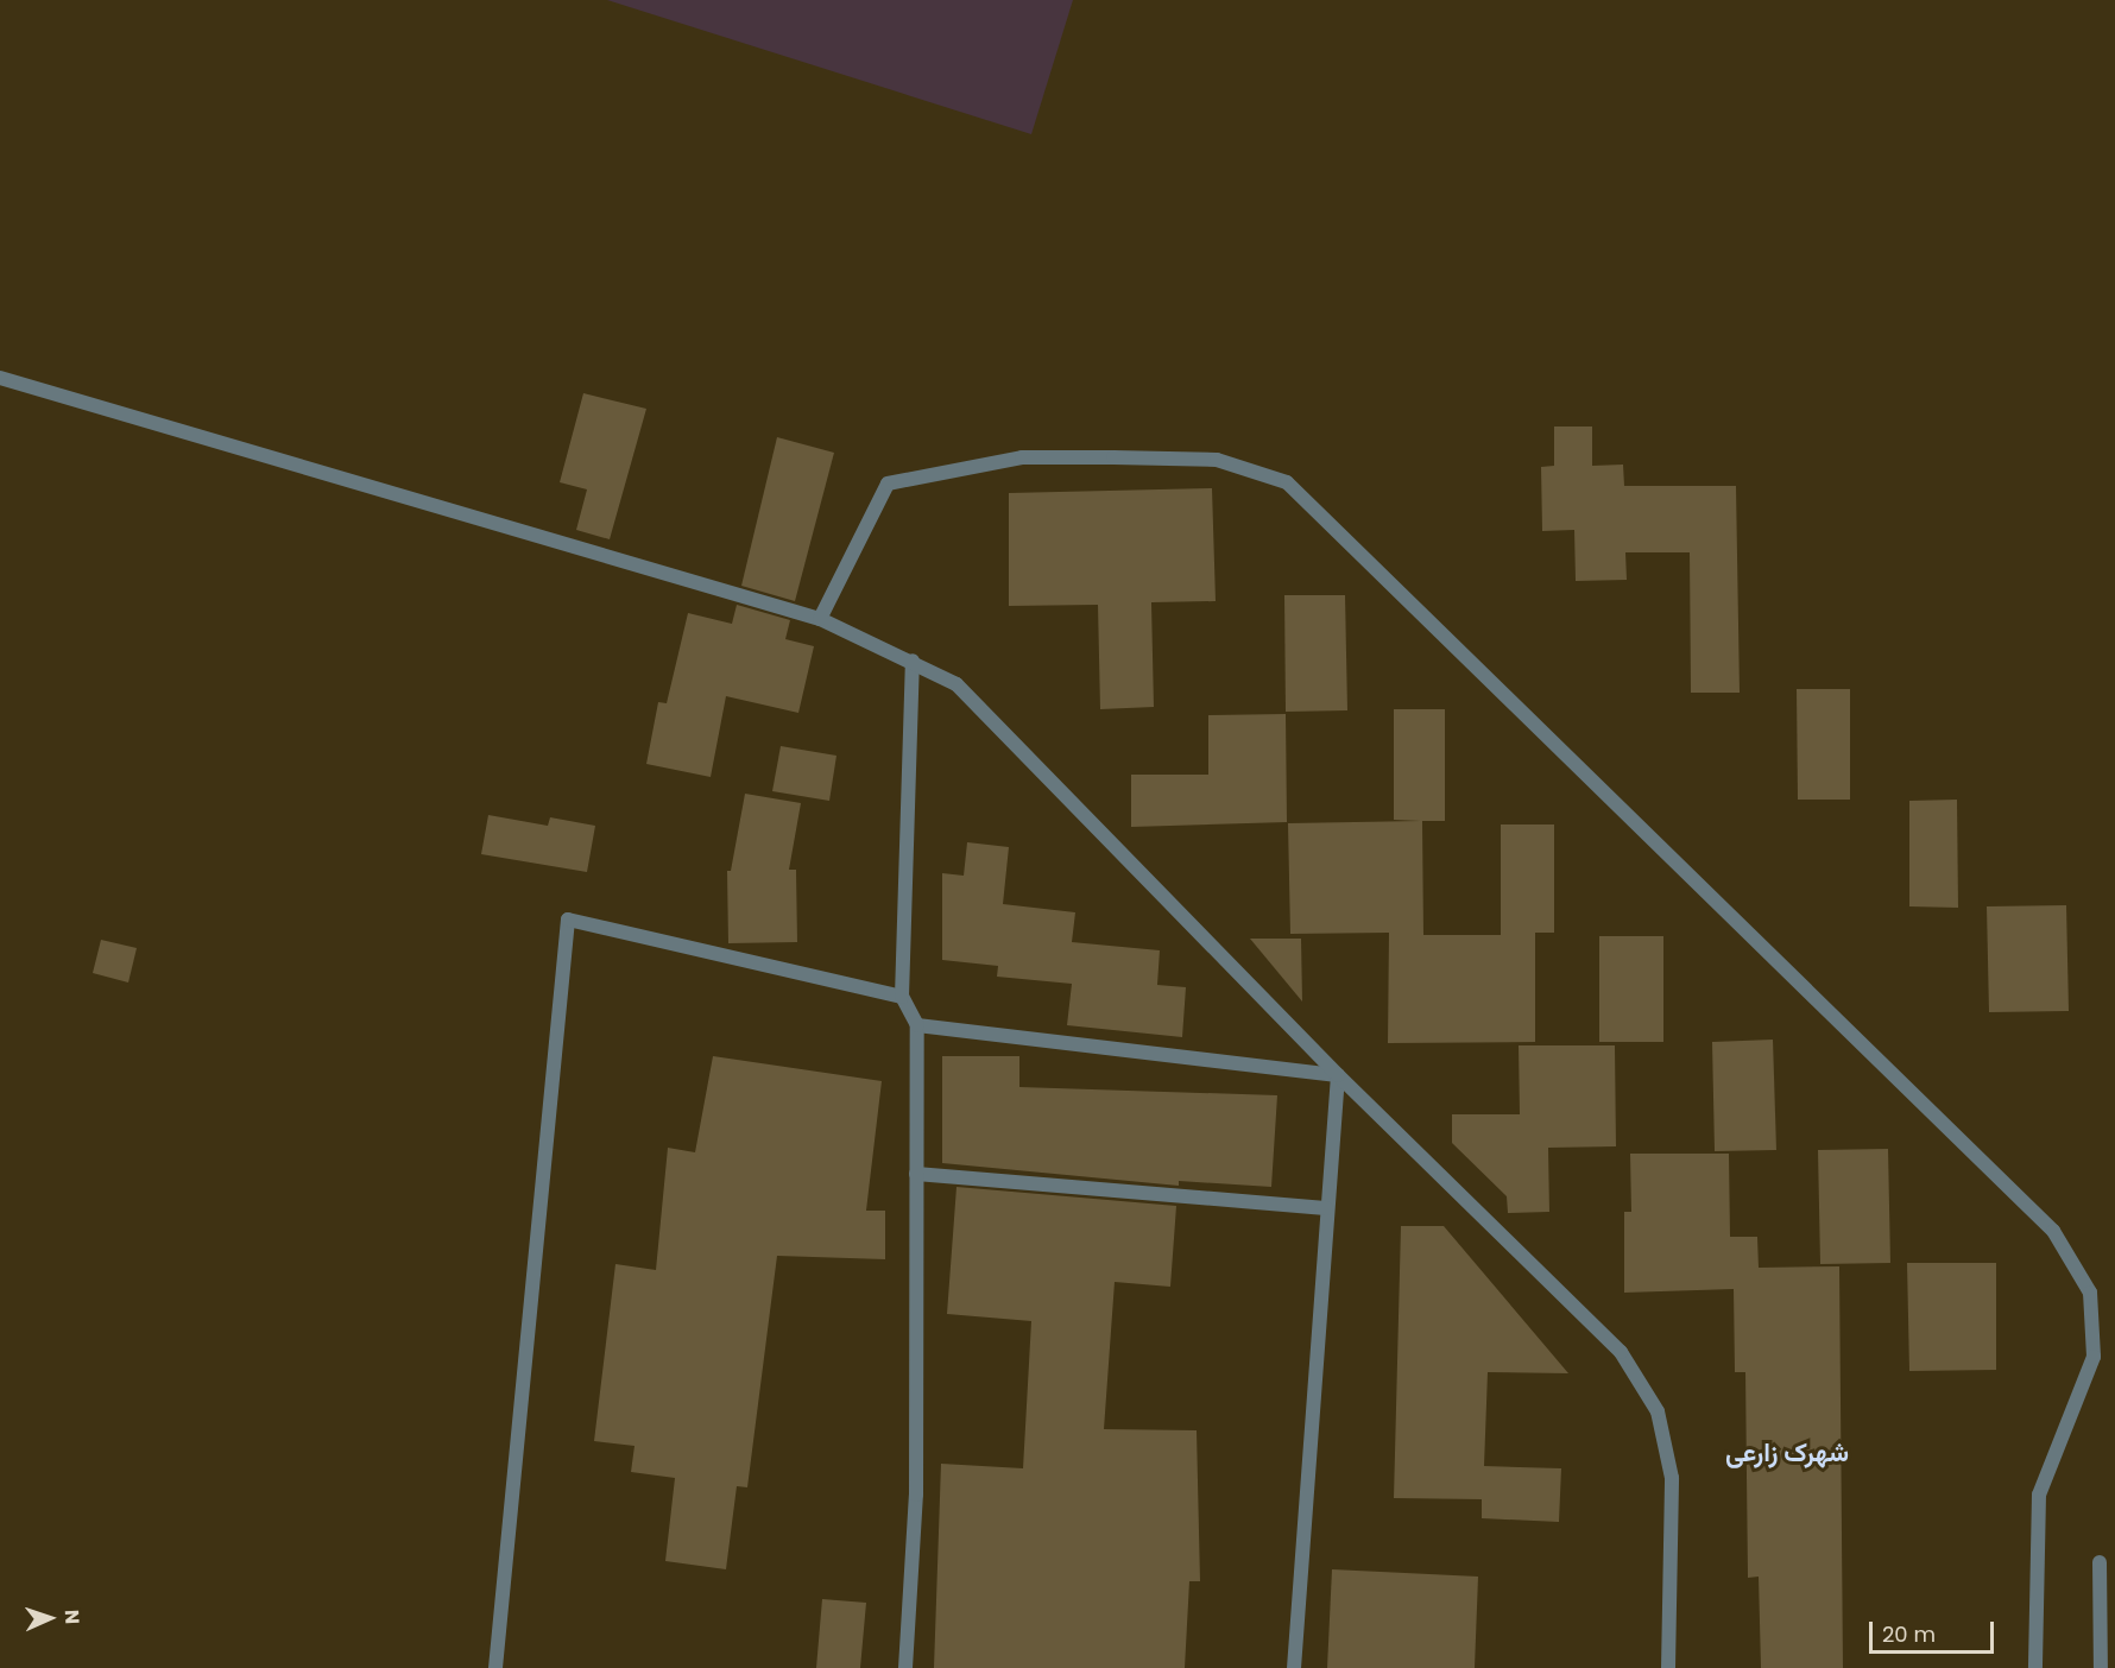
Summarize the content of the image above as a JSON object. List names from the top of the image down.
{
  "districts": ["شهرک زارعی"],
  "scale_bar": "20 m",
  "north": "right"
}
